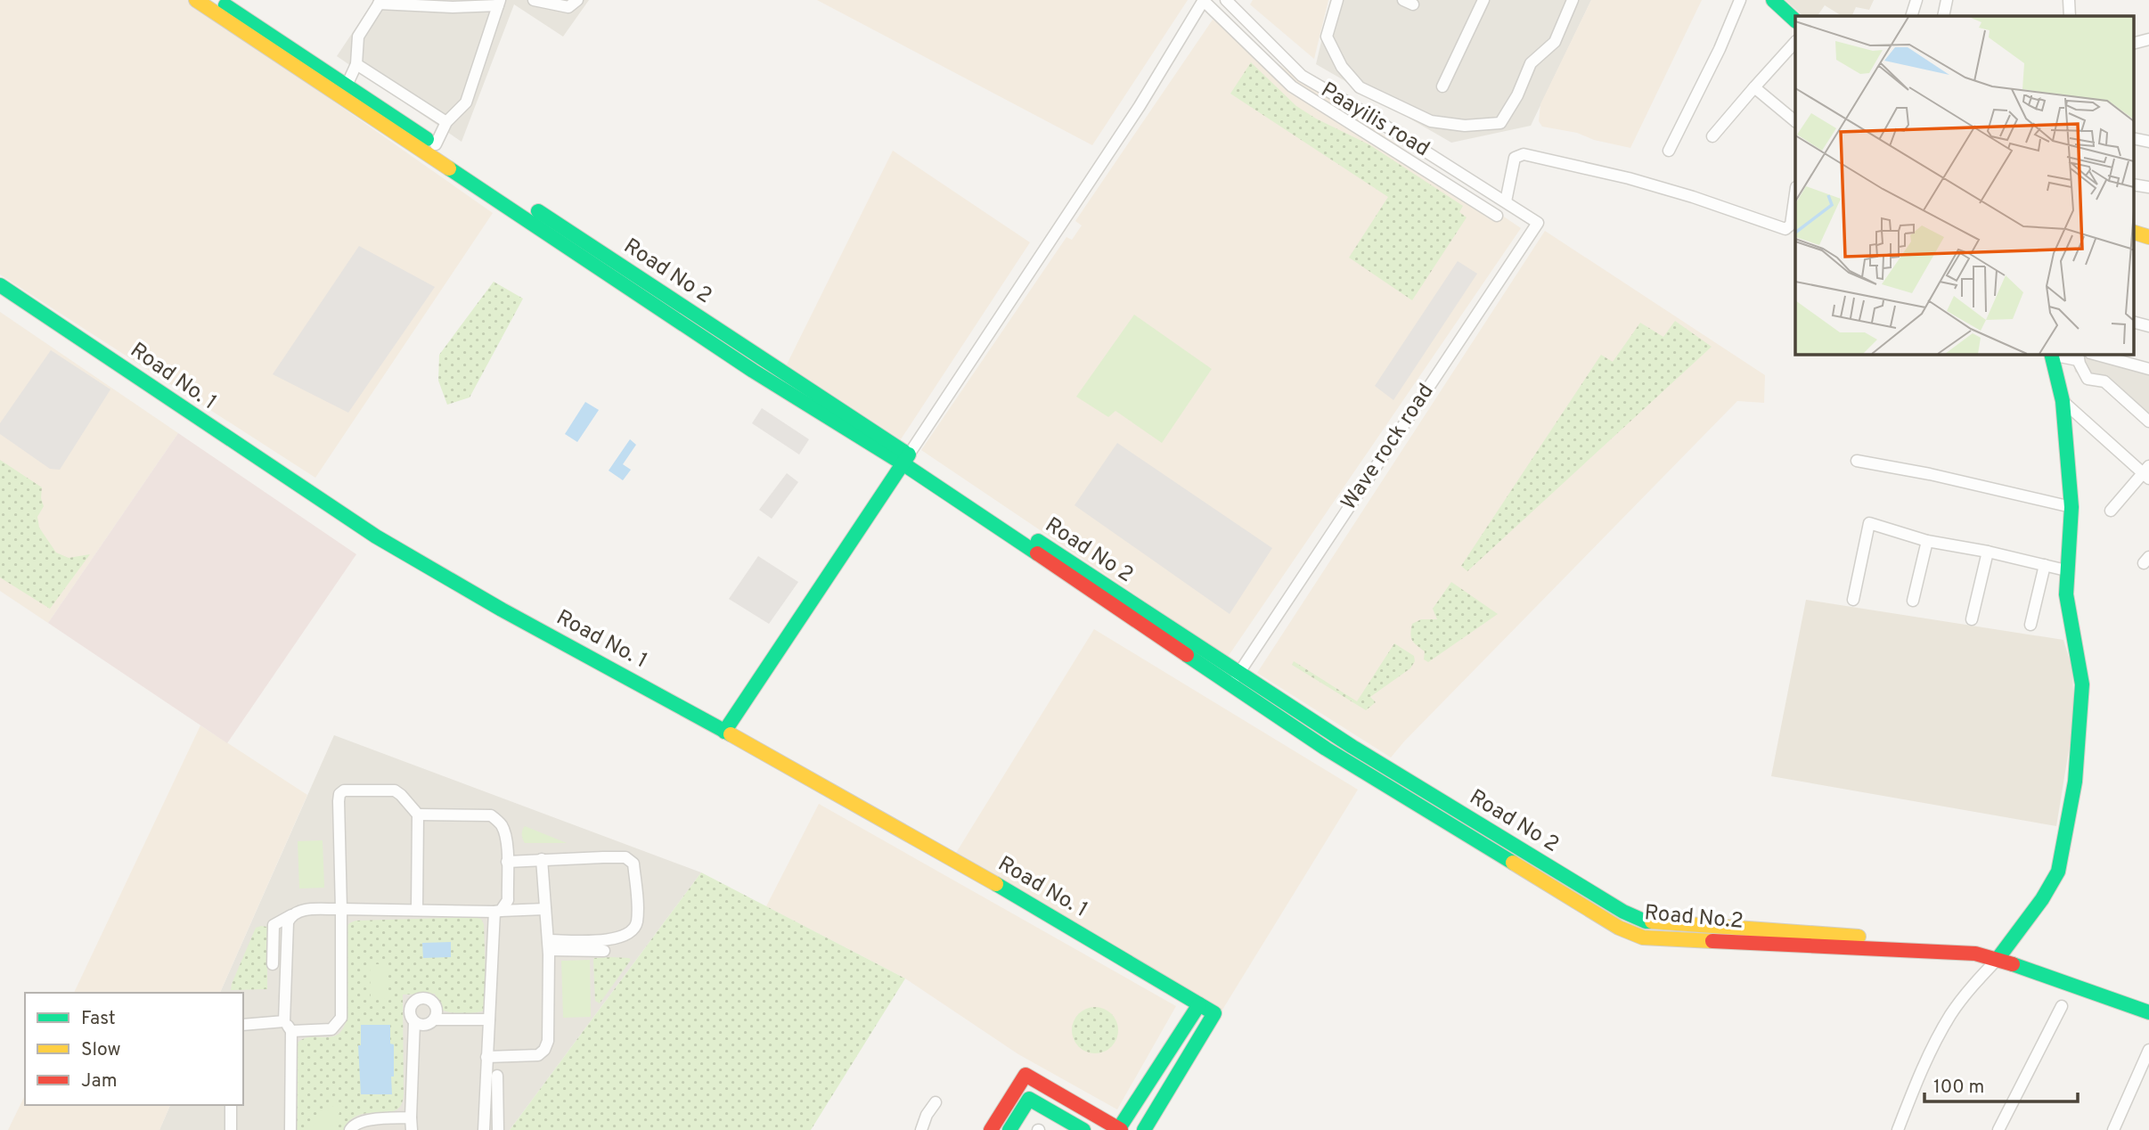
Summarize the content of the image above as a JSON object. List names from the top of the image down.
{
  "streets": {
    "street": [
      "Paayilis road",
      "Road No 2",
      "Road No. 1",
      "Wave rock road",
      "Road No.2"
    ]
  },
  "crossings": [
    ["Paayilis road", "Wave rock road"],
    ["Road No 2", "Wave rock road"],
    ["Road No 2", "Road No.2"]
  ],
  "legend": ["Fast", "Slow", "Jam"],
  "scale_bar": "100 m"
}
